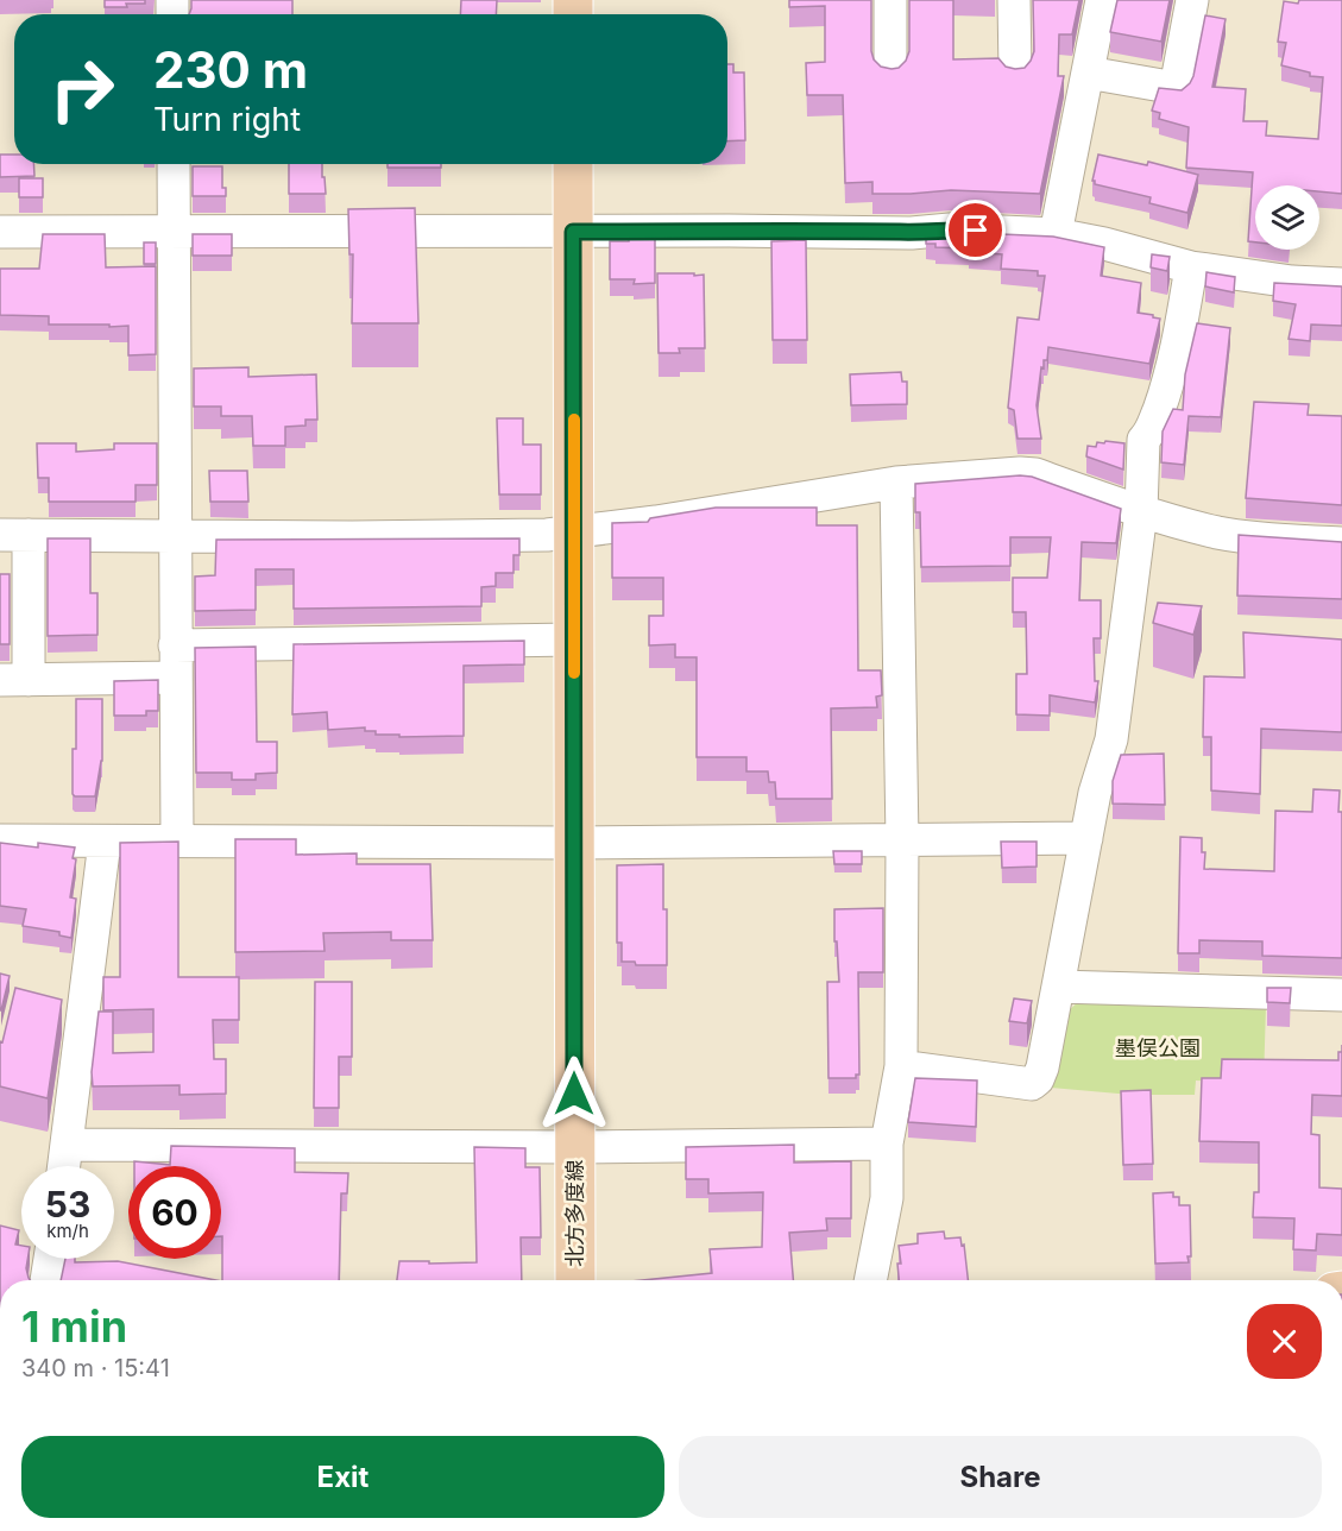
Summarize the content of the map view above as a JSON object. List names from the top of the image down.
{
  "streets": {
    "main road": ["北方多度線"]
  },
  "parks": ["墨俣公園"],
  "page": {
    "turn": ["230 m", "Turn right"],
    "speed": "53 km/h",
    "limit": "60",
    "heading": ["1 min", "340 m · 15:41"],
    "buttons": ["Exit", "Share"]
  }
}
